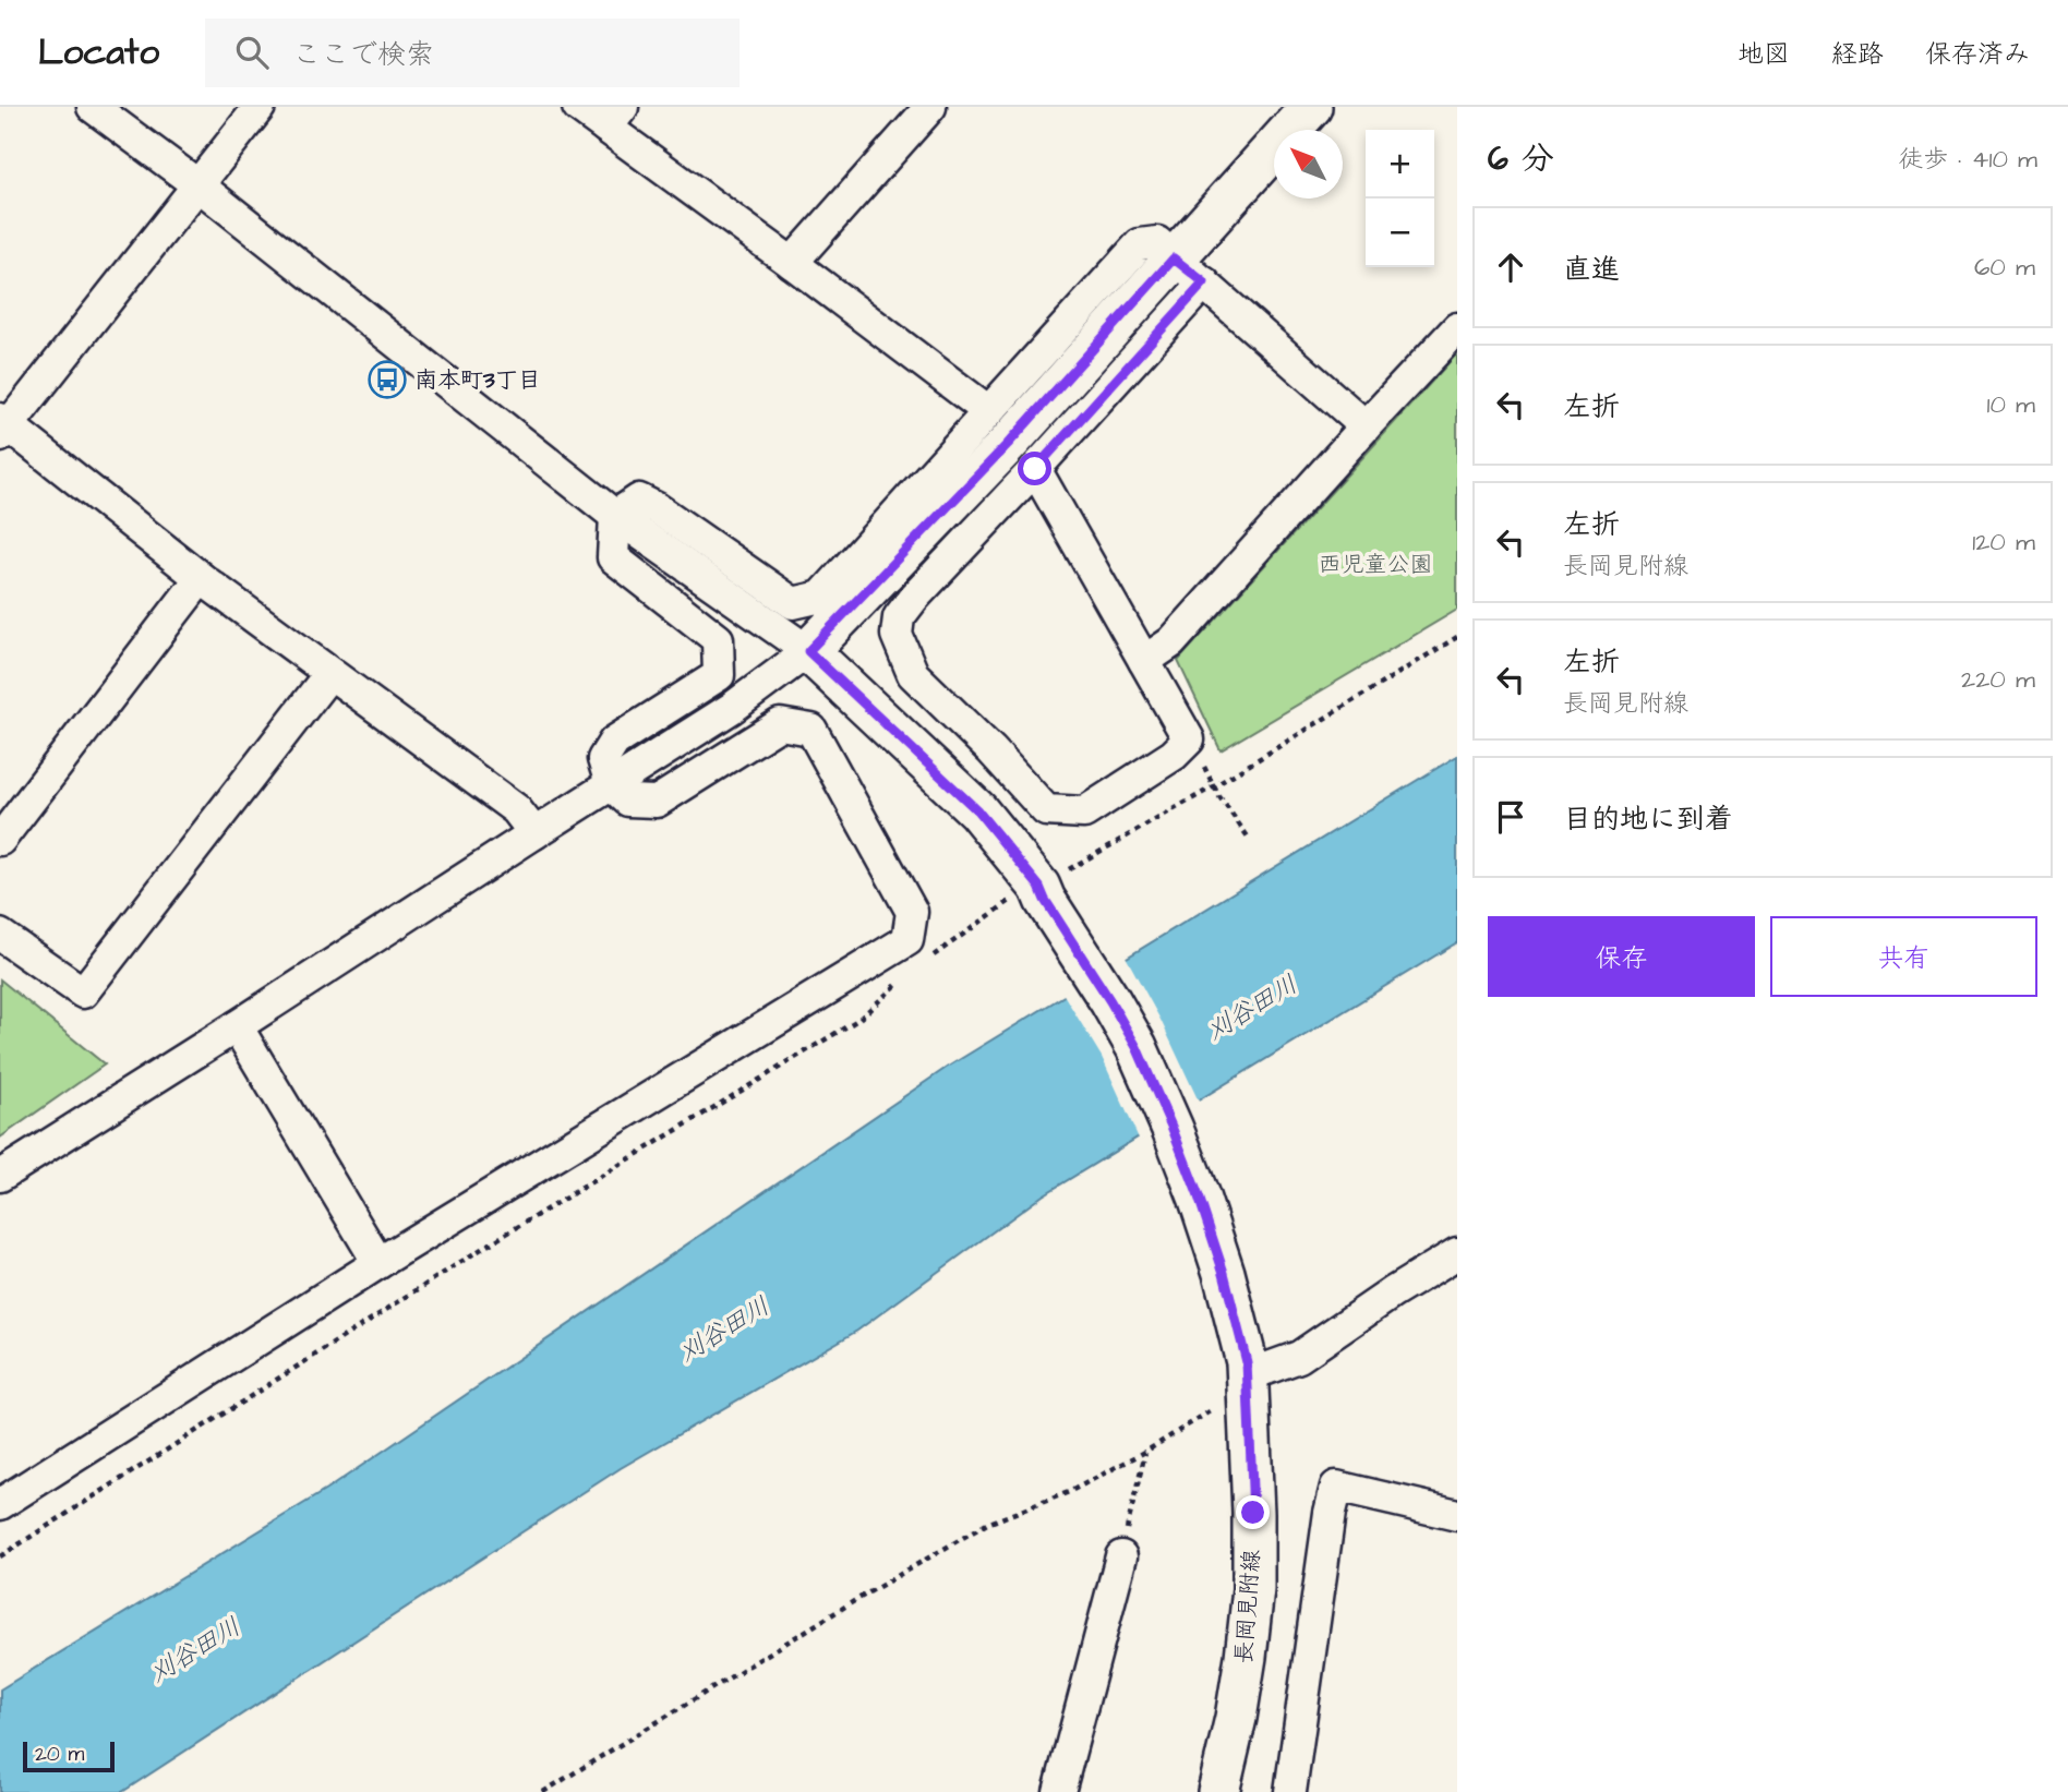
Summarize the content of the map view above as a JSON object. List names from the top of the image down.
{
  "streets": {
    "main road": ["長岡見附線"]
  },
  "water": ["刈谷田川"],
  "parks": ["西児童公園"],
  "places": {
    "bus stop": ["南本町3丁目"]
  },
  "scale_bar": "20 m",
  "north": "top left",
  "page": {
    "header": "Locato",
    "search": "ここで検索",
    "nav": ["地図", "経路", "保存済み"],
    "heading": ["6 分", "徒歩 · 410 m"],
    "map_buttons": ["+", "−"],
    "list": [
      ["直進", "60 m"],
      ["左折", "10 m"],
      ["左折", "長岡見附線", "120 m"],
      ["左折", "長岡見附線", "220 m"],
      "目的地に到着"
    ],
    "buttons": ["保存", "共有"],
    "scale": "20 m"
  }
}
